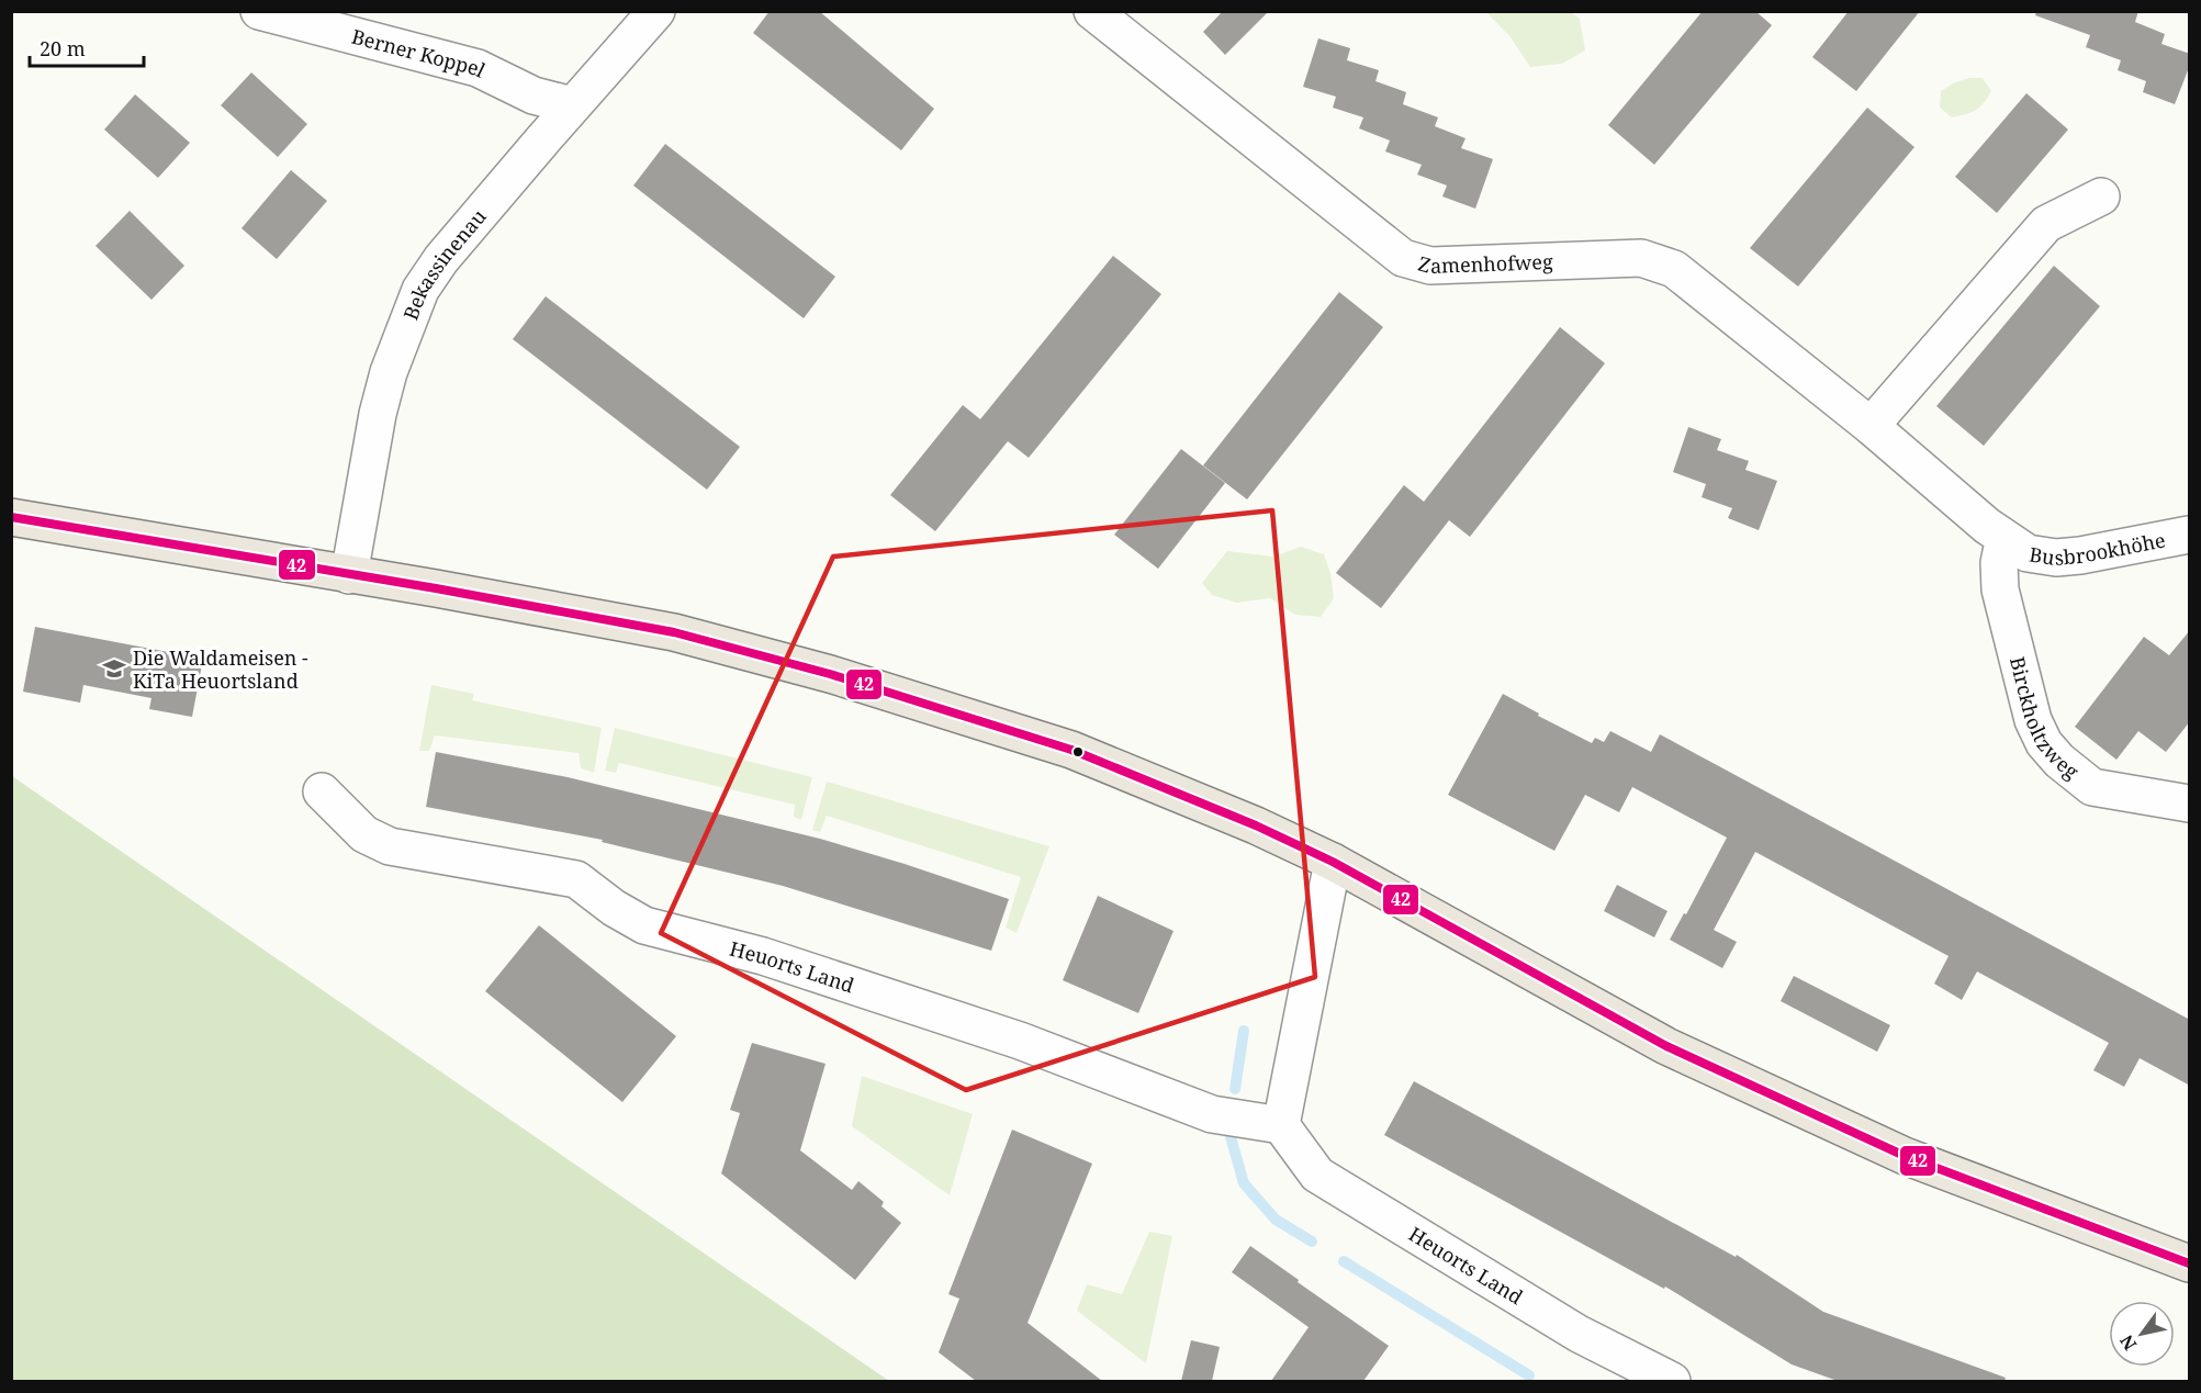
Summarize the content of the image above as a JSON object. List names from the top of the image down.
{
  "streets": {
    "street": [
      "Berner Koppel",
      "Zamenhofweg",
      "Bekassinenau",
      "Busbrookhöhe",
      "Birckholtzweg",
      "Heuorts Land"
    ]
  },
  "crossings": [
    ["Berner Koppel", "Bekassinenau"],
    ["Zamenhofweg", "Busbrookhöhe"],
    ["Zamenhofweg", "Birckholtzweg"],
    ["Busbrookhöhe", "Birckholtzweg"]
  ],
  "places": {
    "school or university": ["Die Waldameisen - KiTa Heuortsland"]
  },
  "lines": ["transit line 42"],
  "scale_bar": "20 m",
  "north": "bottom left"
}
